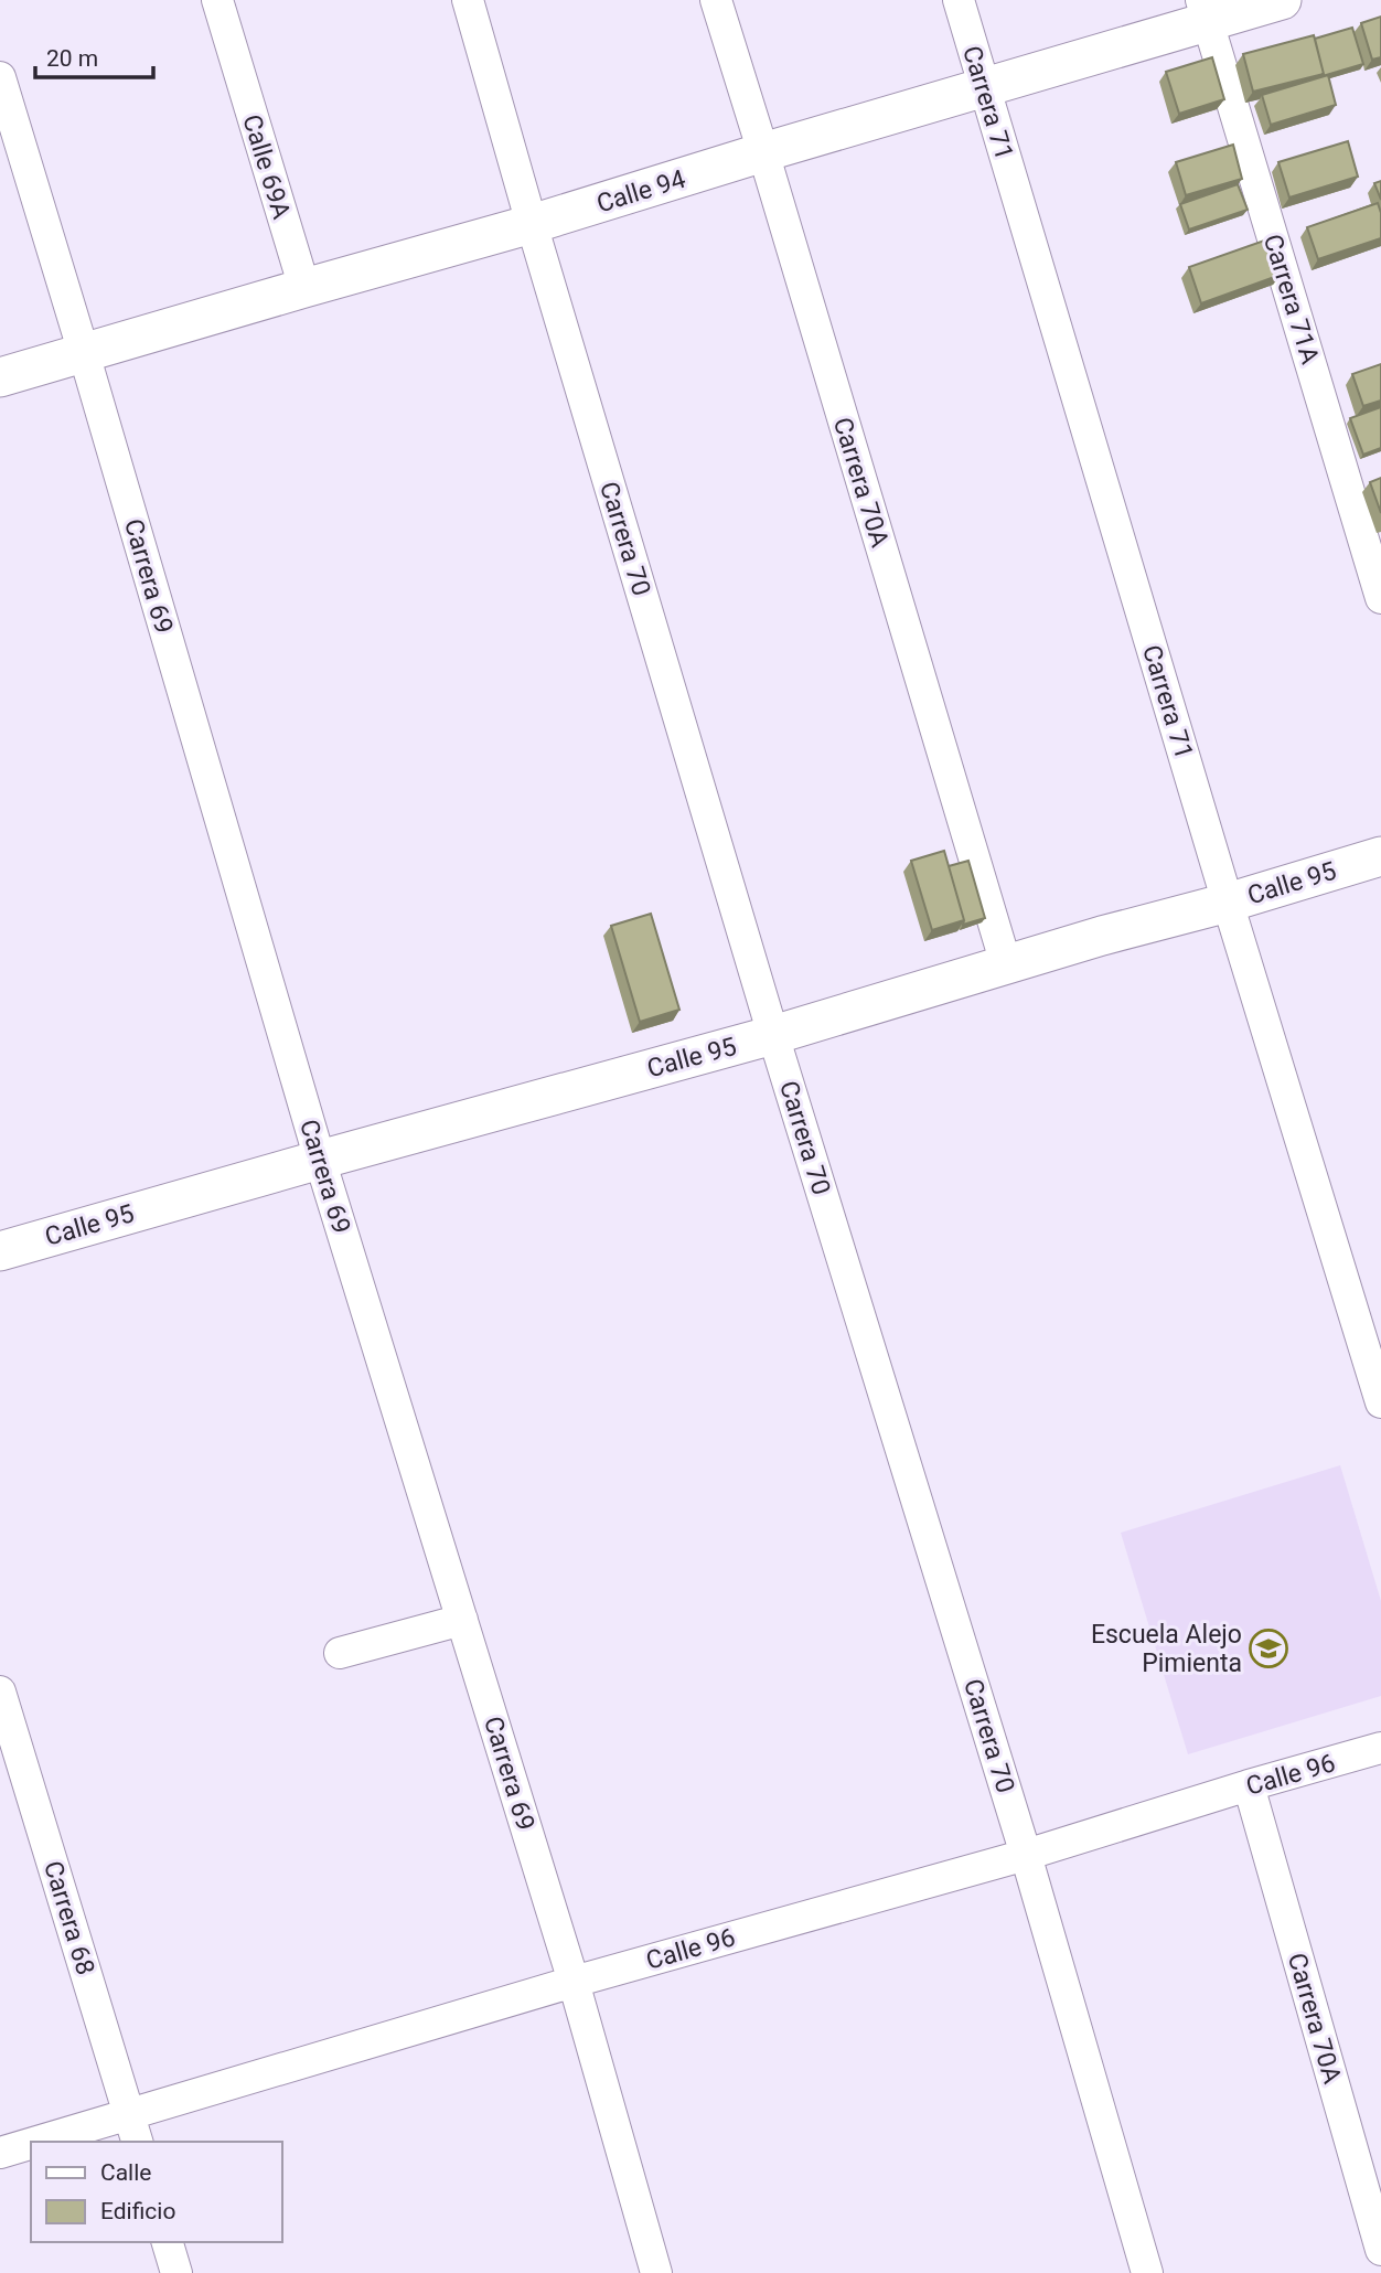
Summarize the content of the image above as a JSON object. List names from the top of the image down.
{
  "streets": {
    "street": [
      "Carrera 71",
      "Calle 69A",
      "Calle 94",
      "Carrera 71A",
      "Carrera 70A",
      "Carrera 70",
      "Carrera 69",
      "Calle 95",
      "Calle 96",
      "Carrera 68"
    ]
  },
  "crossings": [
    ["Carrera 71", "Calle 94"],
    ["Carrera 71", "Calle 95"],
    ["Calle 69A", "Calle 94"],
    ["Calle 94", "Carrera 71A"],
    ["Calle 94", "Carrera 70A"],
    ["Calle 94", "Carrera 70"],
    ["Calle 94", "Carrera 69"],
    ["Carrera 70A", "Calle 95"],
    ["Carrera 70A", "Calle 96"],
    ["Carrera 70", "Calle 95"],
    ["Carrera 70", "Calle 96"],
    ["Carrera 69", "Calle 95"],
    ["Carrera 69", "Calle 96"],
    ["Calle 96", "Carrera 68"]
  ],
  "places": {
    "school or university": ["Escuela Alejo Pimienta"]
  },
  "legend": ["Calle", "Edificio"],
  "scale_bar": "20 m"
}
